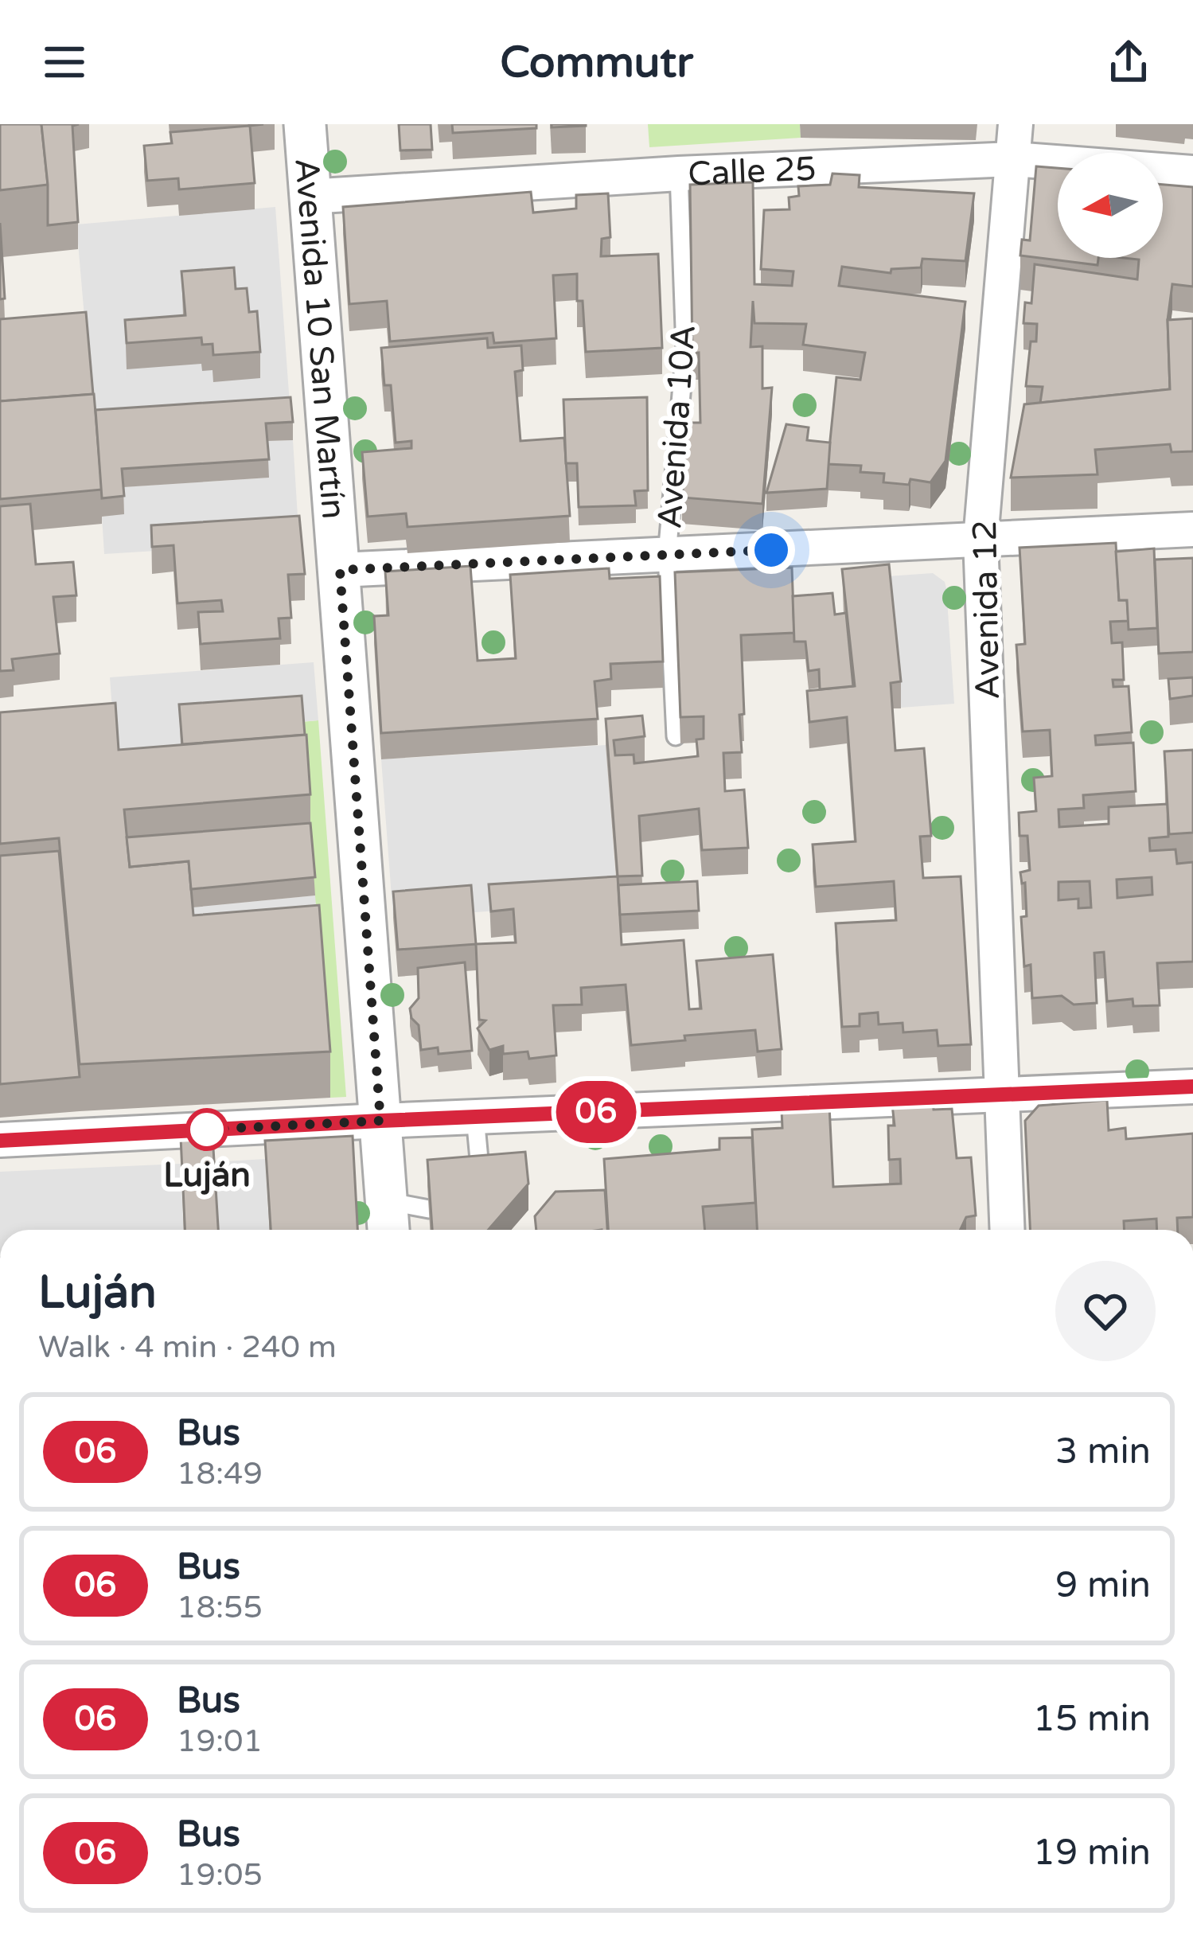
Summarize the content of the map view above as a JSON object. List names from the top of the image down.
{
  "streets": {
    "street": ["Calle 25", "Avenida 10 San Martín", "Avenida 12"],
    "lane": ["Avenida 10A"]
  },
  "crossings": [
    ["Calle 25", "Avenida 10 San Martín"],
    ["Calle 25", "Avenida 10A"],
    ["Calle 25", "Avenida 12"]
  ],
  "places": ["Luján"],
  "lines": ["bus line 06"],
  "north": "left",
  "page": {
    "header": "Commutr",
    "on_map": "06",
    "heading": ["Luján", "Walk · 4 min · 240 m"],
    "list": [
      {
        "mark": "06",
        "name": "Bus",
        "note": "18:49",
        "value": "3 min"
      },
      {
        "mark": "06",
        "name": "Bus",
        "note": "18:55",
        "value": "9 min"
      },
      {
        "mark": "06",
        "name": "Bus",
        "note": "19:01",
        "value": "15 min"
      },
      {
        "mark": "06",
        "name": "Bus",
        "note": "19:05",
        "value": "19 min"
      }
    ]
  }
}
